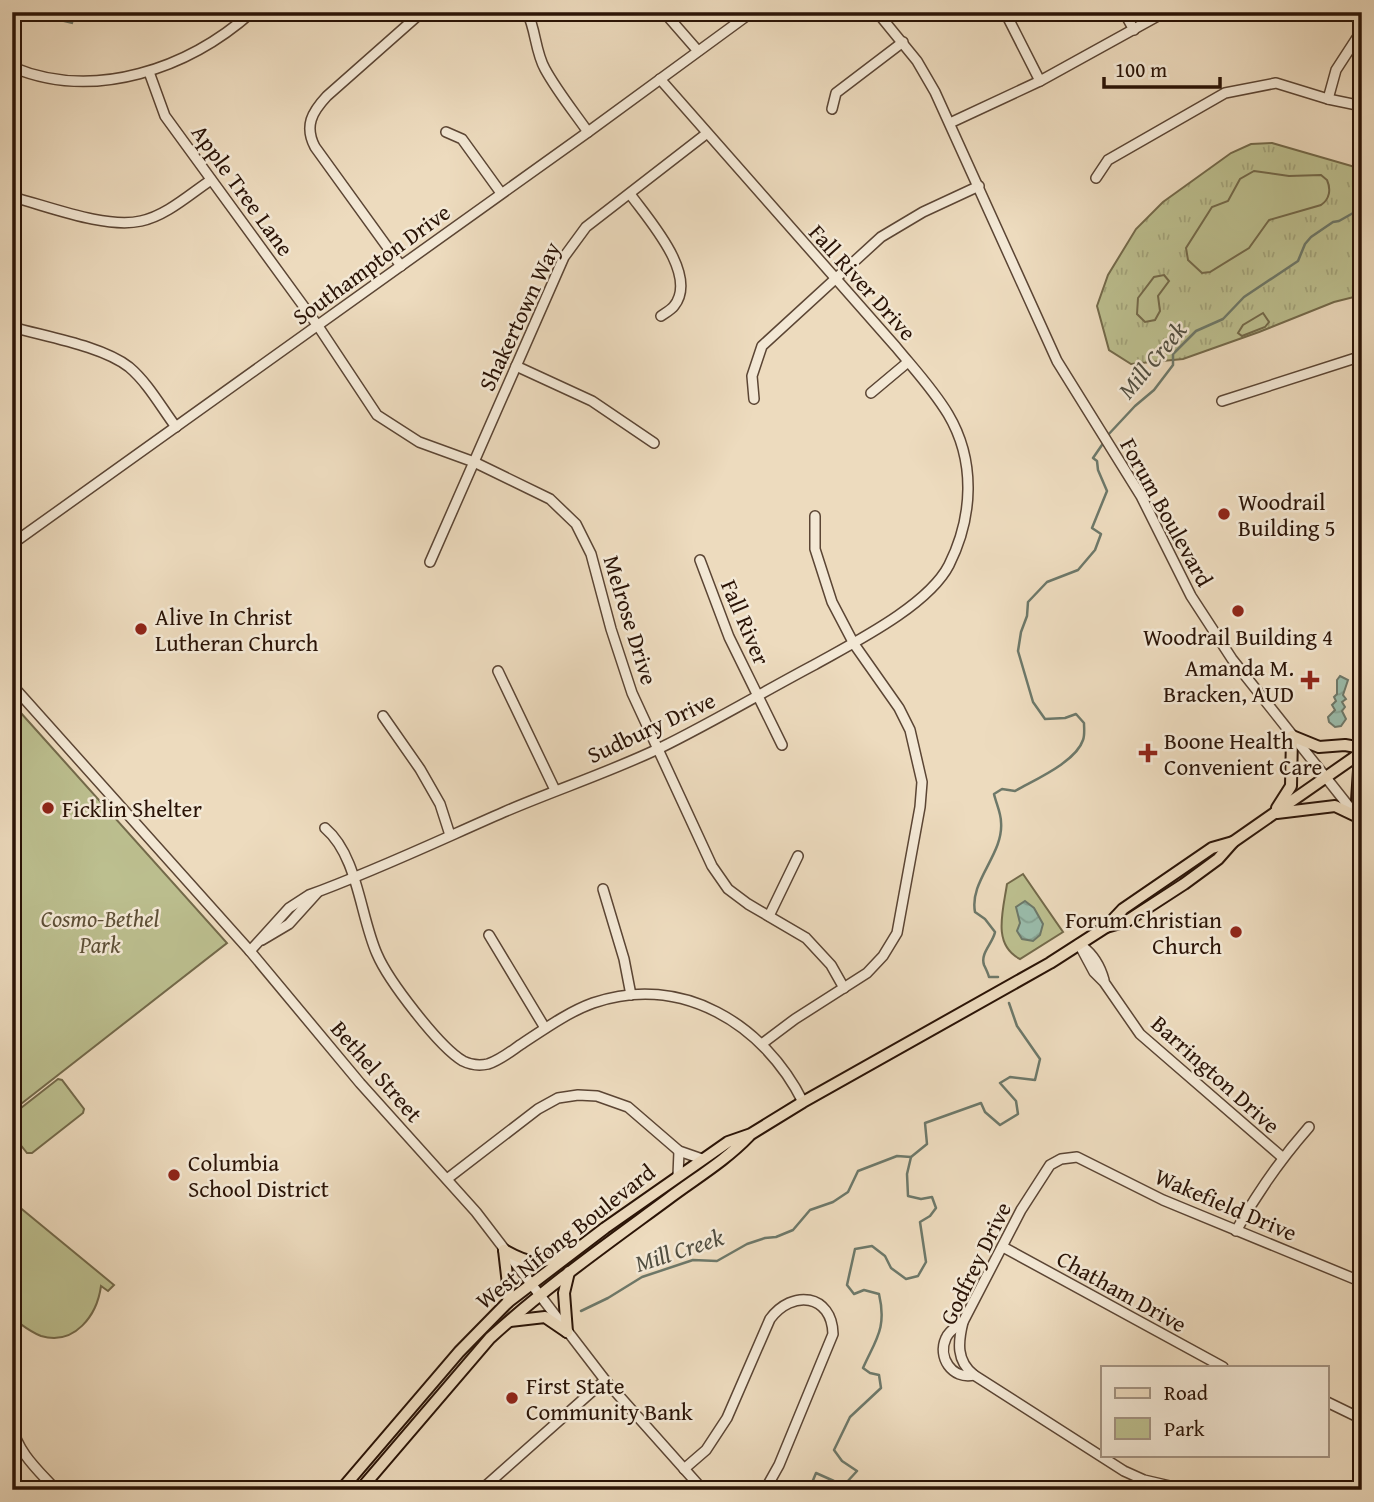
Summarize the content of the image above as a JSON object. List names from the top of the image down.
{
  "streets": {
    "main road": ["West Nifong Boulevard"],
    "street": [
      "Apple Tree Lane",
      "Southampton Drive",
      "Fall River Drive",
      "Shakertown Way",
      "Forum Boulevard",
      "Melrose Drive",
      "Fall River",
      "Sudbury Drive",
      "Bethel Street",
      "Barrington Drive",
      "Wakefield Drive",
      "Godfrey Drive",
      "Chatham Drive"
    ]
  },
  "crossings": [
    ["Apple Tree Lane", "Southampton Drive"],
    ["Apple Tree Lane", "Melrose Drive"],
    ["Southampton Drive", "Fall River Drive"],
    ["Southampton Drive", "Melrose Drive"],
    ["Fall River Drive", "Shakertown Way"],
    ["Fall River Drive", "Sudbury Drive"],
    ["Shakertown Way", "Melrose Drive"],
    ["Forum Boulevard", "West Nifong Boulevard"],
    ["Melrose Drive", "Sudbury Drive"],
    ["Fall River", "Sudbury Drive"],
    ["Sudbury Drive", "Bethel Street"],
    ["Bethel Street", "West Nifong Boulevard"],
    ["Barrington Drive", "West Nifong Boulevard"],
    ["Wakefield Drive", "Godfrey Drive"],
    ["Godfrey Drive", "Chatham Drive"]
  ],
  "water": ["Mill Creek"],
  "parks": ["Cosmo-Bethel Park"],
  "places": {
    "other": [
      "Woodrail Building 5",
      "Woodrail Building 4",
      "Alive In Christ Lutheran Church",
      "Ficklin Shelter",
      "Forum Christian Church",
      "Columbia School District",
      "First State Community Bank"
    ],
    "health": ["Amanda M. Bracken, AUD", "Boone Health Convenient Care"]
  },
  "legend": ["Road", "Park"],
  "scale_bar": "100 m"
}
